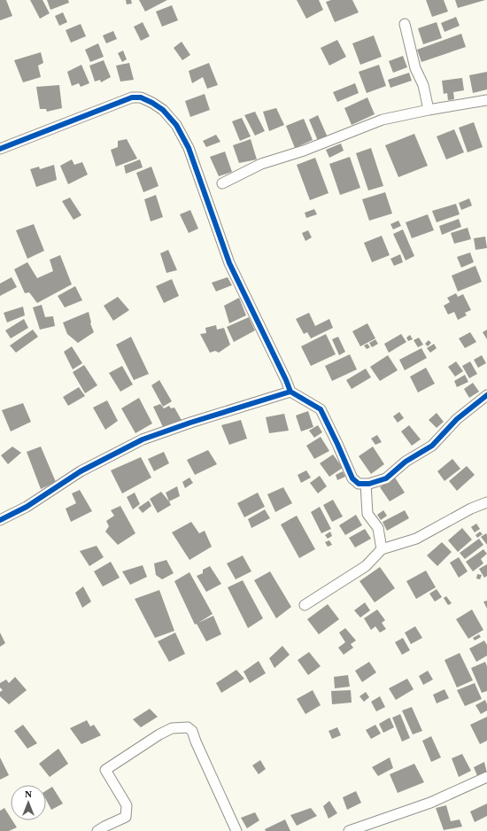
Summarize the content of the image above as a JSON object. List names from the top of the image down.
{
  "north": "top"
}
